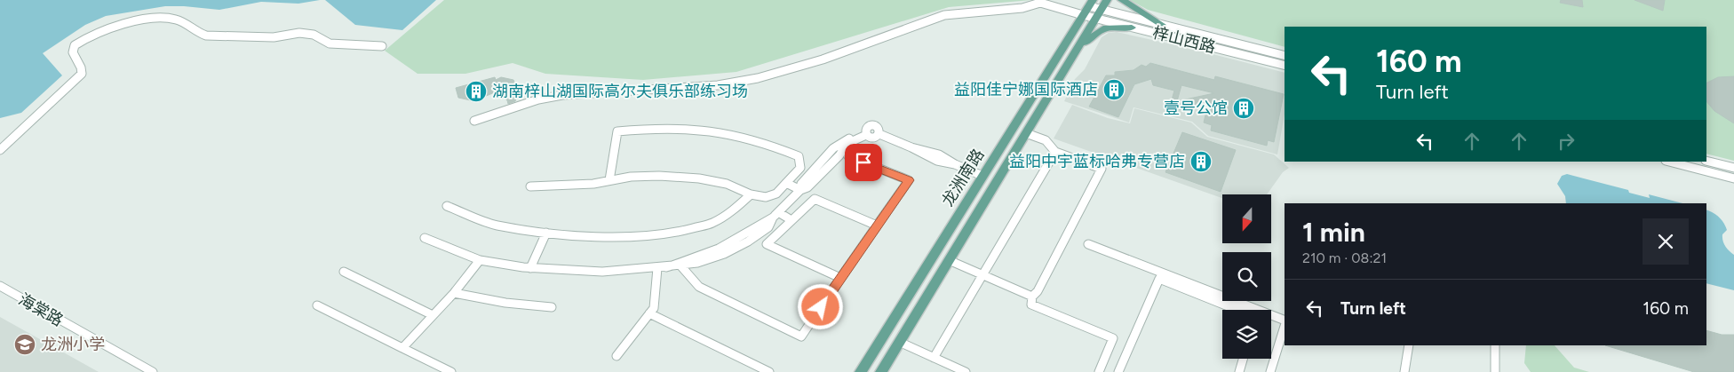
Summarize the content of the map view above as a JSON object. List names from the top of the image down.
{
  "streets": {
    "main road": ["龙洲南路"],
    "street": ["梓山西路", "海棠路"]
  },
  "crossings": [
    ["梓山西路", "龙洲南路"]
  ],
  "places": {
    "building": [
      "益阳佳宁娜国际酒店",
      "湖南梓山湖国际高尔夫俱乐部练习场",
      "壹号公馆",
      "益阳中宇蓝标哈弗专营店"
    ],
    "school or university": ["龙洲小学"]
  },
  "north": "bottom",
  "page": {
    "turn": ["160 m", "Turn left"],
    "heading": ["1 min", "210 m · 08:21"],
    "list": [
      {
        "name": "Turn left",
        "value": "160 m"
      }
    ]
  }
}
